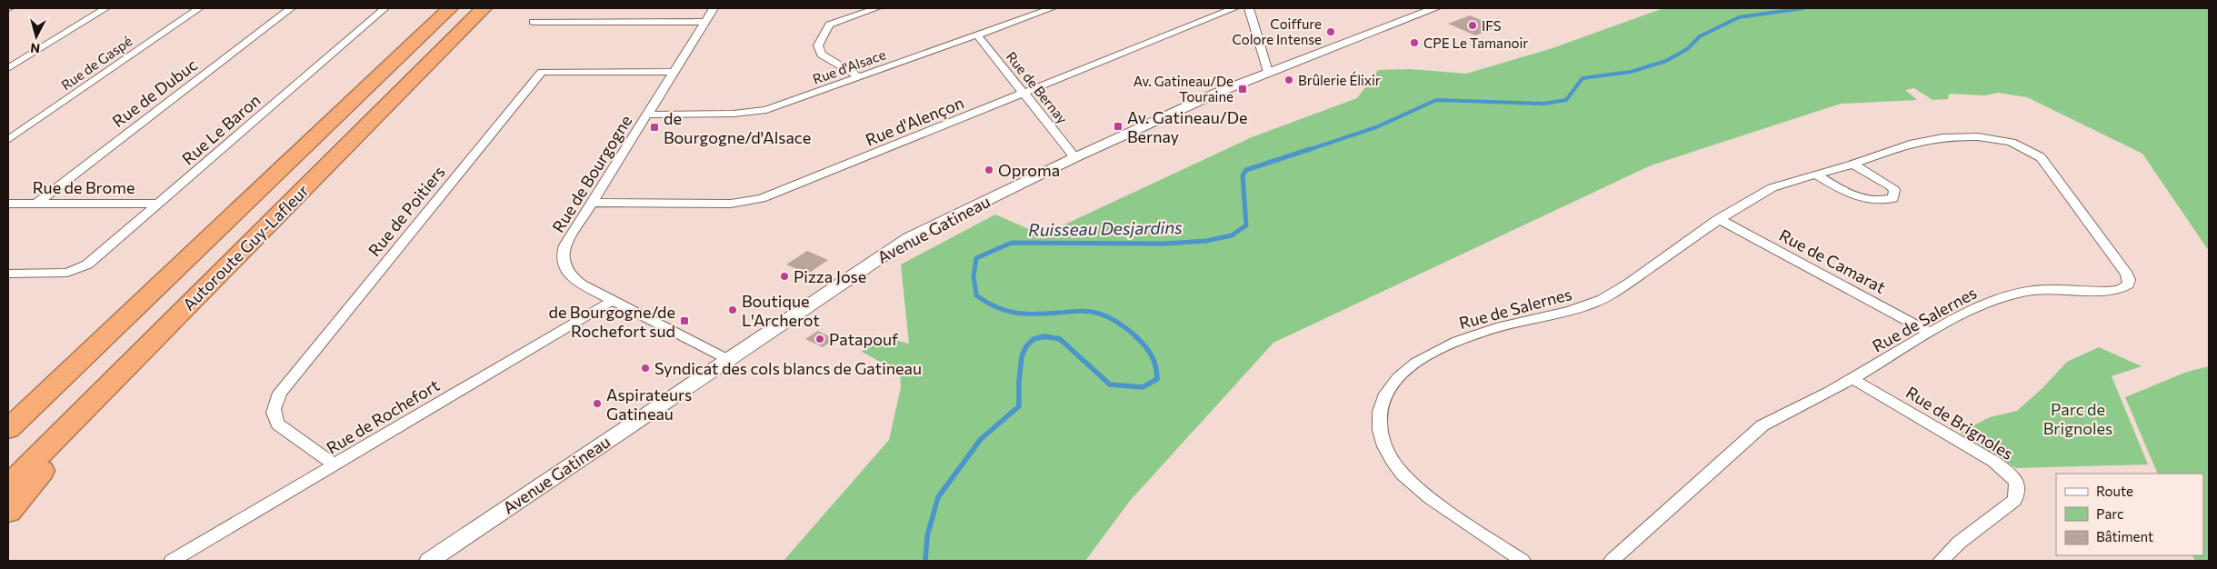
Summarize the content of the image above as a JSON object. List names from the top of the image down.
{
  "streets": {
    "highway": ["Autoroute Guy-Lafleur"],
    "street": [
      "Rue de Gaspé",
      "Rue d'Alsace",
      "Rue de Bernay",
      "Rue de Dubuc",
      "Rue d'Alençon",
      "Rue Le Baron",
      "Rue de Bourgogne",
      "Rue de Brome",
      "Rue de Poitiers",
      "Avenue Gatineau",
      "Rue de Camarat",
      "Rue de Salernes",
      "Rue de Rochefort",
      "Rue de Brignoles"
    ]
  },
  "crossings": [
    ["Rue d'Alsace", "Rue de Bernay"],
    ["Rue d'Alsace", "Rue de Bourgogne"],
    ["Rue de Bernay", "Rue d'Alençon"],
    ["Rue de Bernay", "Avenue Gatineau"],
    ["Rue de Dubuc", "Rue de Brome"],
    ["Rue d'Alençon", "Rue de Bourgogne"],
    ["Rue Le Baron", "Rue de Brome"],
    ["Rue de Bourgogne", "Rue de Poitiers"],
    ["Rue de Bourgogne", "Avenue Gatineau"],
    ["Rue de Bourgogne", "Rue de Rochefort"],
    ["Rue de Poitiers", "Rue de Rochefort"],
    ["Rue de Camarat", "Rue de Salernes"],
    ["Rue de Salernes", "Rue de Brignoles"]
  ],
  "water": ["Ruisseau Desjardins"],
  "parks": ["Parc de Brignoles"],
  "places": {
    "other": [
      "IFS",
      "Coiffure Colore Intense",
      "CPE Le Tamanoir",
      "Brûlerie Élixir",
      "Oproma",
      "Pizza Jose",
      "Boutique L'Archerot",
      "Patapouf",
      "Syndicat des cols blancs de Gatineau",
      "Aspirateurs Gatineau"
    ],
    "transit": [
      "Av. Gatineau/De Touraine",
      "Av. Gatineau/De Bernay",
      "de Bourgogne/d'Alsace",
      "de Bourgogne/de Rochefort sud"
    ]
  },
  "legend": ["Route", "Parc", "Bâtiment"],
  "north": "bottom"
}
